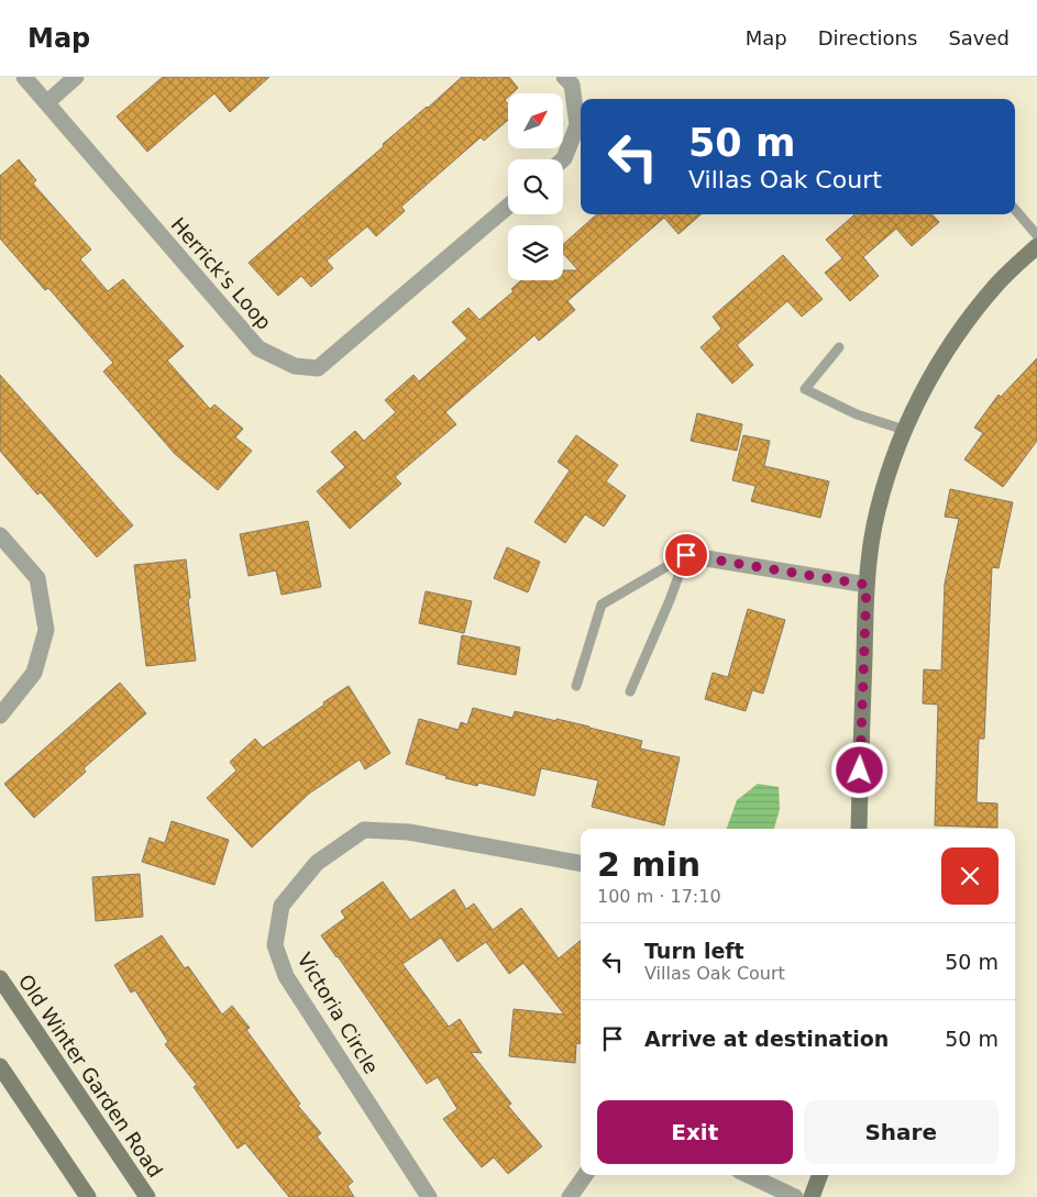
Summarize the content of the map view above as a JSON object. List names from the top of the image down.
{
  "streets": {
    "street": ["Herrick's Loop", "Victoria Circle", "Old Winter Garden Road"]
  },
  "north": "top right",
  "page": {
    "header": "Map",
    "nav": ["Map", "Directions", "Saved"],
    "turn": ["50 m", "Villas Oak Court"],
    "heading": ["2 min", "100 m · 17:10"],
    "list": [
      {
        "name": "Turn left",
        "note": "Villas Oak Court",
        "value": "50 m"
      },
      {
        "name": "Arrive at destination",
        "value": "50 m"
      }
    ],
    "buttons": ["Exit", "Share"]
  }
}
